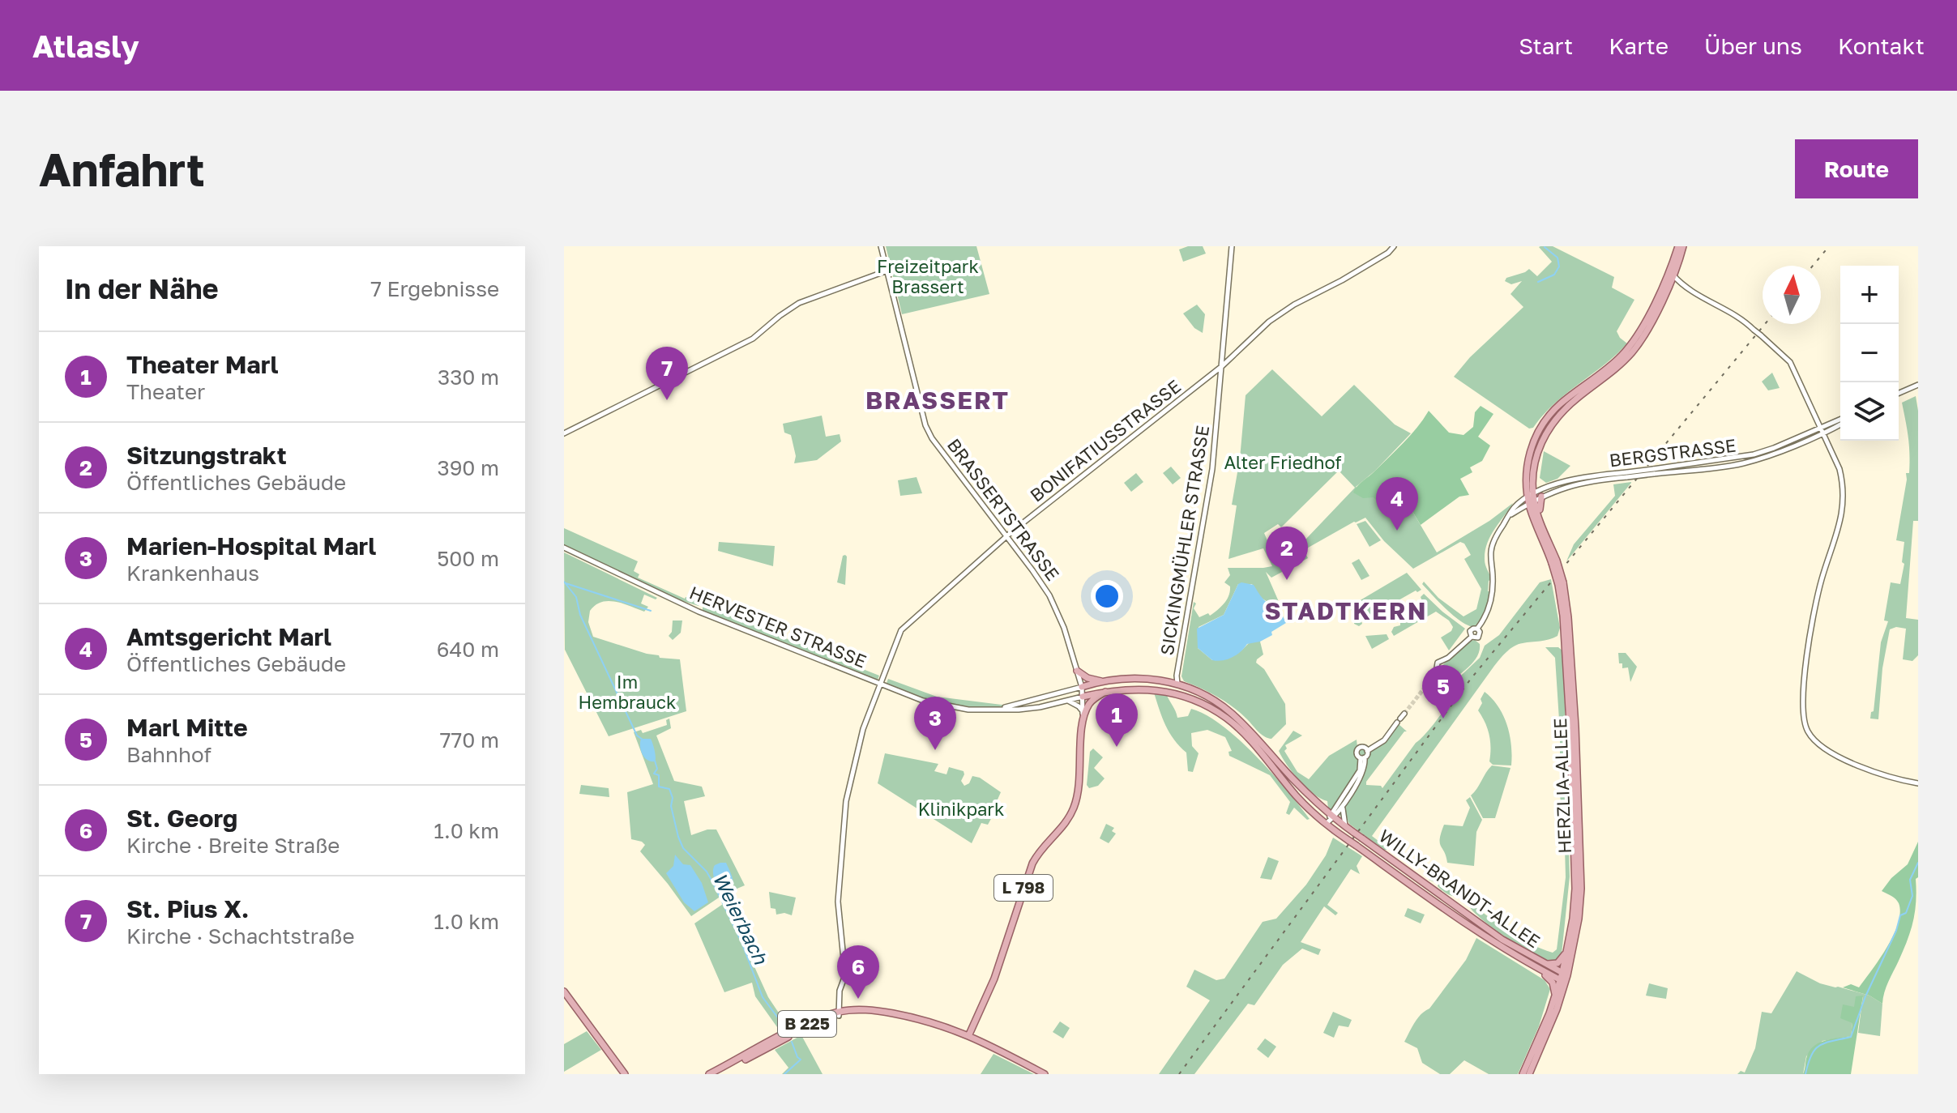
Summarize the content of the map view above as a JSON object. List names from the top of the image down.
{
  "streets": {
    "main road": [
      "BRASSERTSTRASSE",
      "HERVESTER STRASSE",
      "HERZLIA-ALLEE",
      "L 798",
      "WILLY-BRANDT-ALLEE",
      "B 225"
    ],
    "street": ["BONIFATIUSSTRASSE", "BERGSTRASSE", "SICKINGMÜHLER STRASSE"]
  },
  "crossings": [
    ["BONIFATIUSSTRASSE", "BRASSERTSTRASSE"],
    ["BONIFATIUSSTRASSE", "SICKINGMÜHLER STRASSE"],
    ["BONIFATIUSSTRASSE", "HERVESTER STRASSE"],
    ["BONIFATIUSSTRASSE", "B 225"],
    ["BERGSTRASSE", "HERZLIA-ALLEE"],
    ["BRASSERTSTRASSE", "HERVESTER STRASSE"],
    ["BRASSERTSTRASSE", "B 225"],
    ["SICKINGMÜHLER STRASSE", "HERVESTER STRASSE"],
    ["HERVESTER STRASSE", "WILLY-BRANDT-ALLEE"],
    ["HERZLIA-ALLEE", "WILLY-BRANDT-ALLEE"]
  ],
  "districts": ["BRASSERT", "STADTKERN"],
  "water": ["Weierbach"],
  "parks": [
    "Freizeitpark Brassert",
    "Alter Friedhof",
    "Im Hembrauck",
    "Klinikpark"
  ],
  "north": "top",
  "page": {
    "header": "Atlasly",
    "nav": [
      "Start",
      "Karte",
      "Über uns",
      "Kontakt"
    ],
    "buttons": "Route",
    "title": "Anfahrt",
    "heading": ["In der Nähe", "7 Ergebnisse"],
    "map_buttons": ["+", "−"],
    "list": [
      {
        "mark": "1",
        "name": "Theater Marl",
        "note": "Theater",
        "value": "330 m"
      },
      {
        "mark": "2",
        "name": "Sitzungstrakt",
        "note": "Öffentliches Gebäude",
        "value": "390 m"
      },
      {
        "mark": "3",
        "name": "Marien-Hospital Marl",
        "note": "Krankenhaus",
        "value": "500 m"
      },
      {
        "mark": "4",
        "name": "Amtsgericht Marl",
        "note": "Öffentliches Gebäude",
        "value": "640 m"
      },
      {
        "mark": "5",
        "name": "Marl Mitte",
        "note": "Bahnhof",
        "value": "770 m"
      },
      {
        "mark": "6",
        "name": "St. Georg",
        "note": "Kirche · Breite Straße",
        "value": "1.0 km"
      },
      {
        "mark": "7",
        "name": "St. Pius X.",
        "note": "Kirche · Schachtstraße",
        "value": "1.0 km"
      }
    ],
    "pins": [
      "7",
      "4",
      "2",
      "5",
      "1",
      "3",
      "6"
    ]
  }
}
